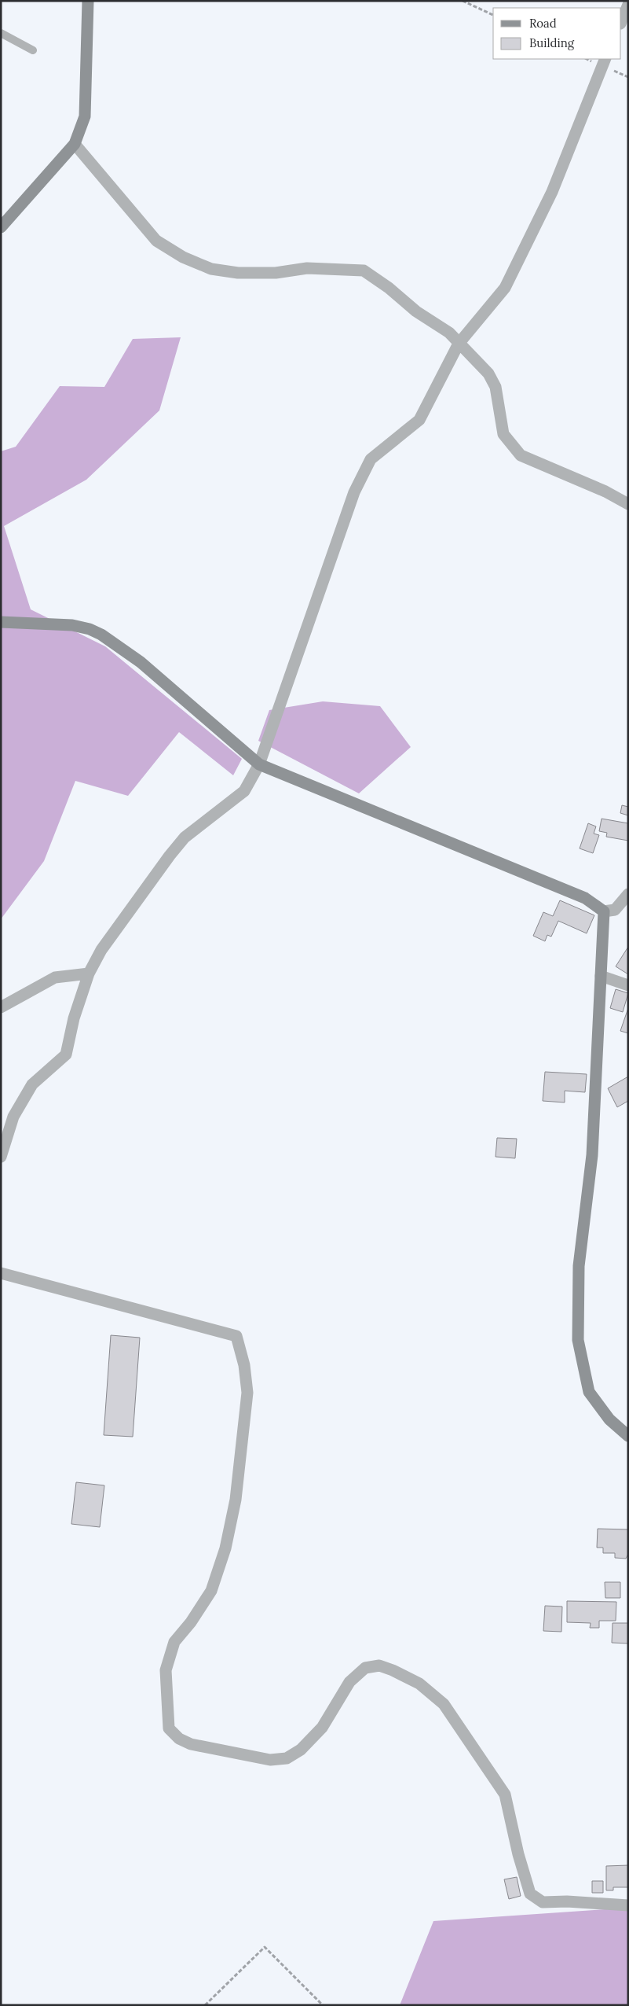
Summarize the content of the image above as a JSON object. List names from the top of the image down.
{
  "legend": ["Road", "Building"]
}
